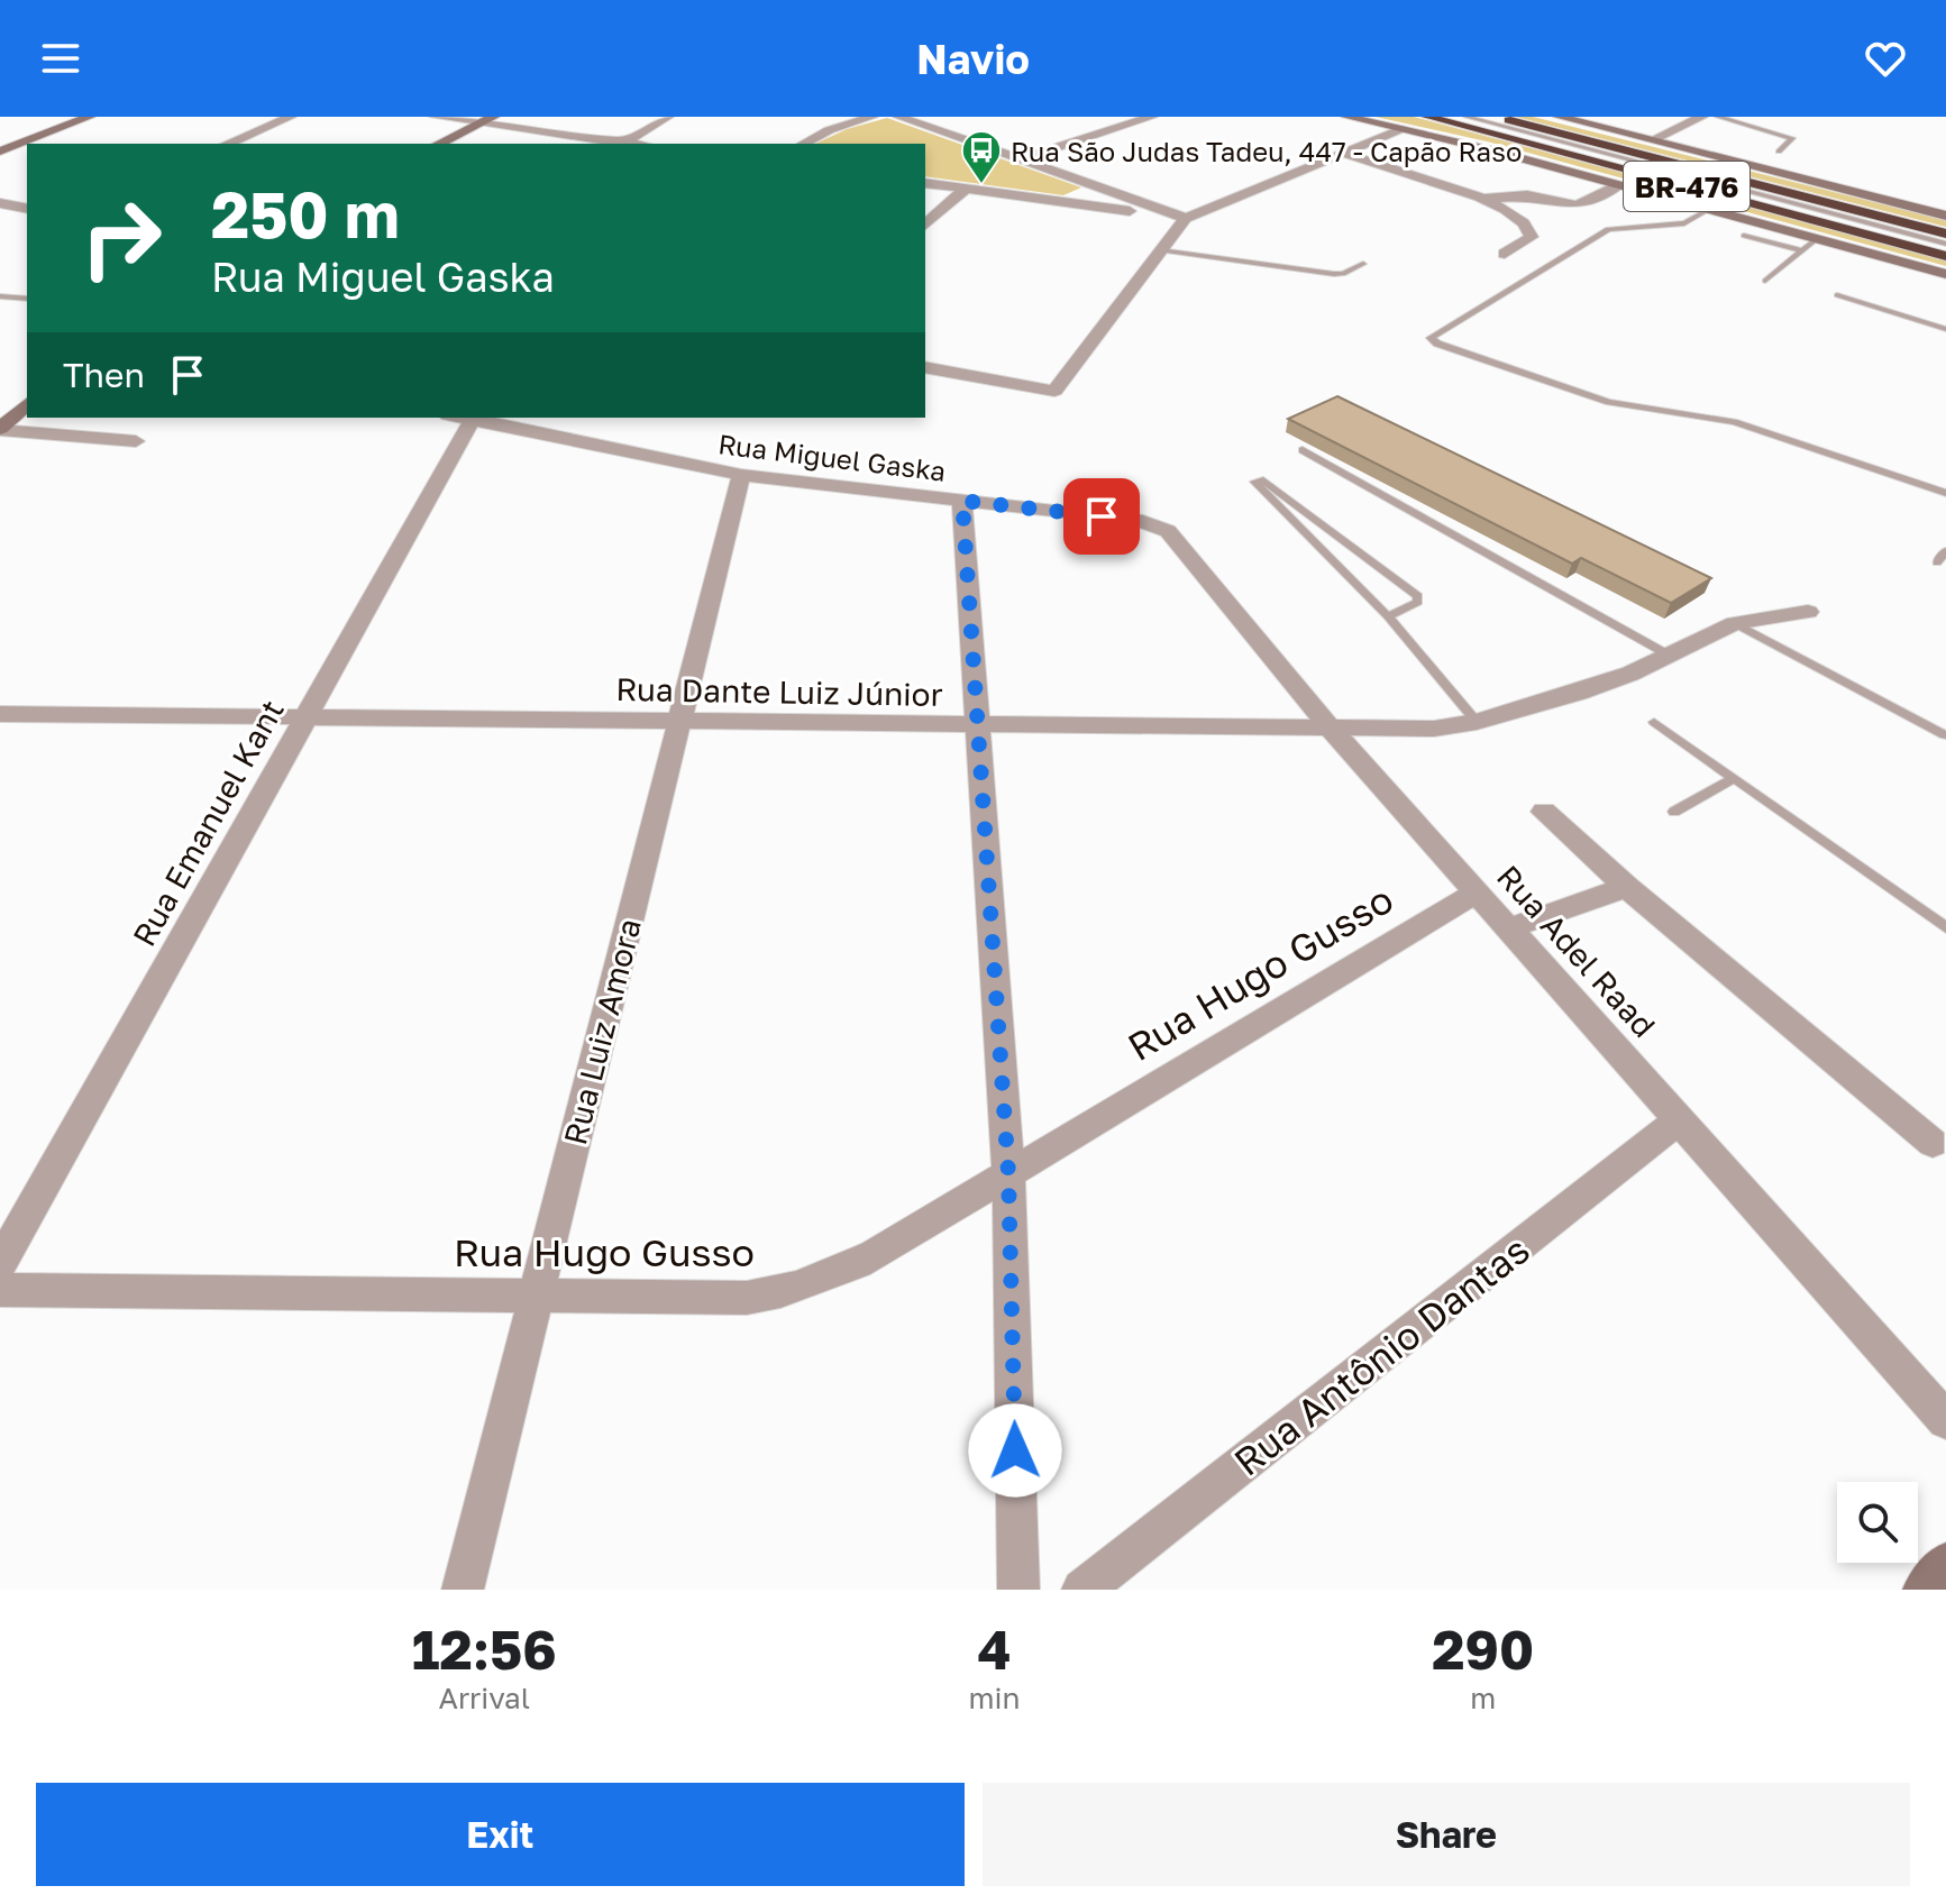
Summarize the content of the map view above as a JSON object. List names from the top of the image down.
{
  "streets": {
    "highway": ["BR-476"],
    "street": [
      "Rua Miguel Gaska",
      "Rua Dante Luiz Júnior",
      "Rua Emanuel Kant",
      "Rua Adel Raad",
      "Rua Hugo Gusso",
      "Rua Luiz Amora",
      "Rua Antônio Dantas"
    ]
  },
  "crossings": [
    ["Rua Miguel Gaska", "Rua Emanuel Kant"],
    ["Rua Miguel Gaska", "Rua Adel Raad"],
    ["Rua Miguel Gaska", "Rua Luiz Amora"],
    ["Rua Dante Luiz Júnior", "Rua Emanuel Kant"],
    ["Rua Dante Luiz Júnior", "Rua Adel Raad"],
    ["Rua Dante Luiz Júnior", "Rua Luiz Amora"],
    ["Rua Adel Raad", "Rua Hugo Gusso"],
    ["Rua Adel Raad", "Rua Antônio Dantas"],
    ["Rua Hugo Gusso", "Rua Luiz Amora"]
  ],
  "places": {
    "bus stop": ["Rua São Judas Tadeu, 447 - Capão Raso"]
  },
  "page": {
    "header": "Navio",
    "turn": ["250 m", "Rua Miguel Gaska"],
    "then": "Then",
    "eta": [
      "12:56",
      "Arrival",
      "4",
      "min",
      "290",
      "m"
    ],
    "buttons": ["Exit", "Share"]
  }
}
